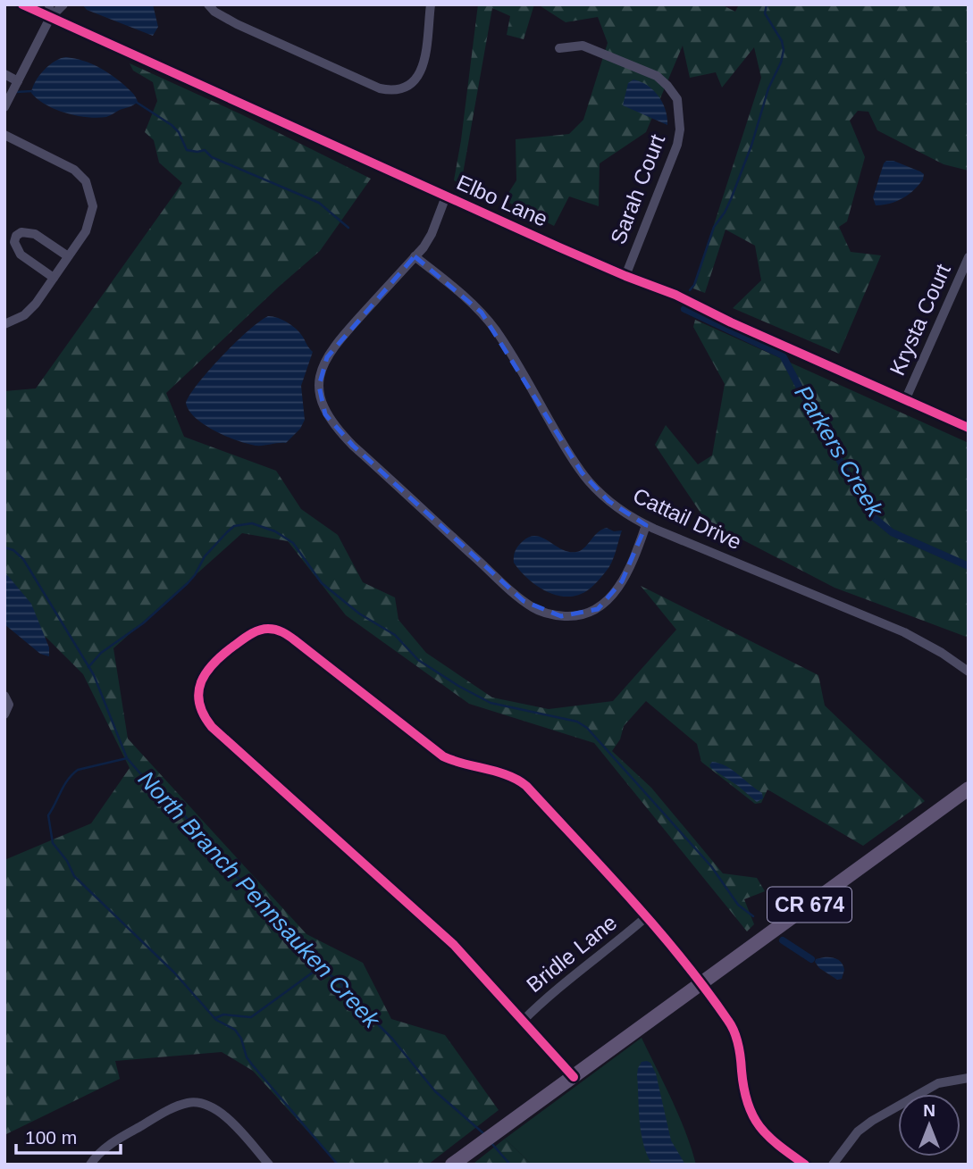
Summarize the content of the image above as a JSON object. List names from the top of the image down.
{
  "streets": {
    "main road": ["CR 674"],
    "street": [
      "Sarah Court",
      "Elbo Lane",
      "Krysta Court",
      "Cattail Drive",
      "Bridle Lane"
    ]
  },
  "crossings": [
    ["Sarah Court", "Elbo Lane"],
    ["Elbo Lane", "Krysta Court"]
  ],
  "water": ["Parkers Creek", "North Branch Pennsauken Creek"],
  "scale_bar": "100 m",
  "north": "top"
}
